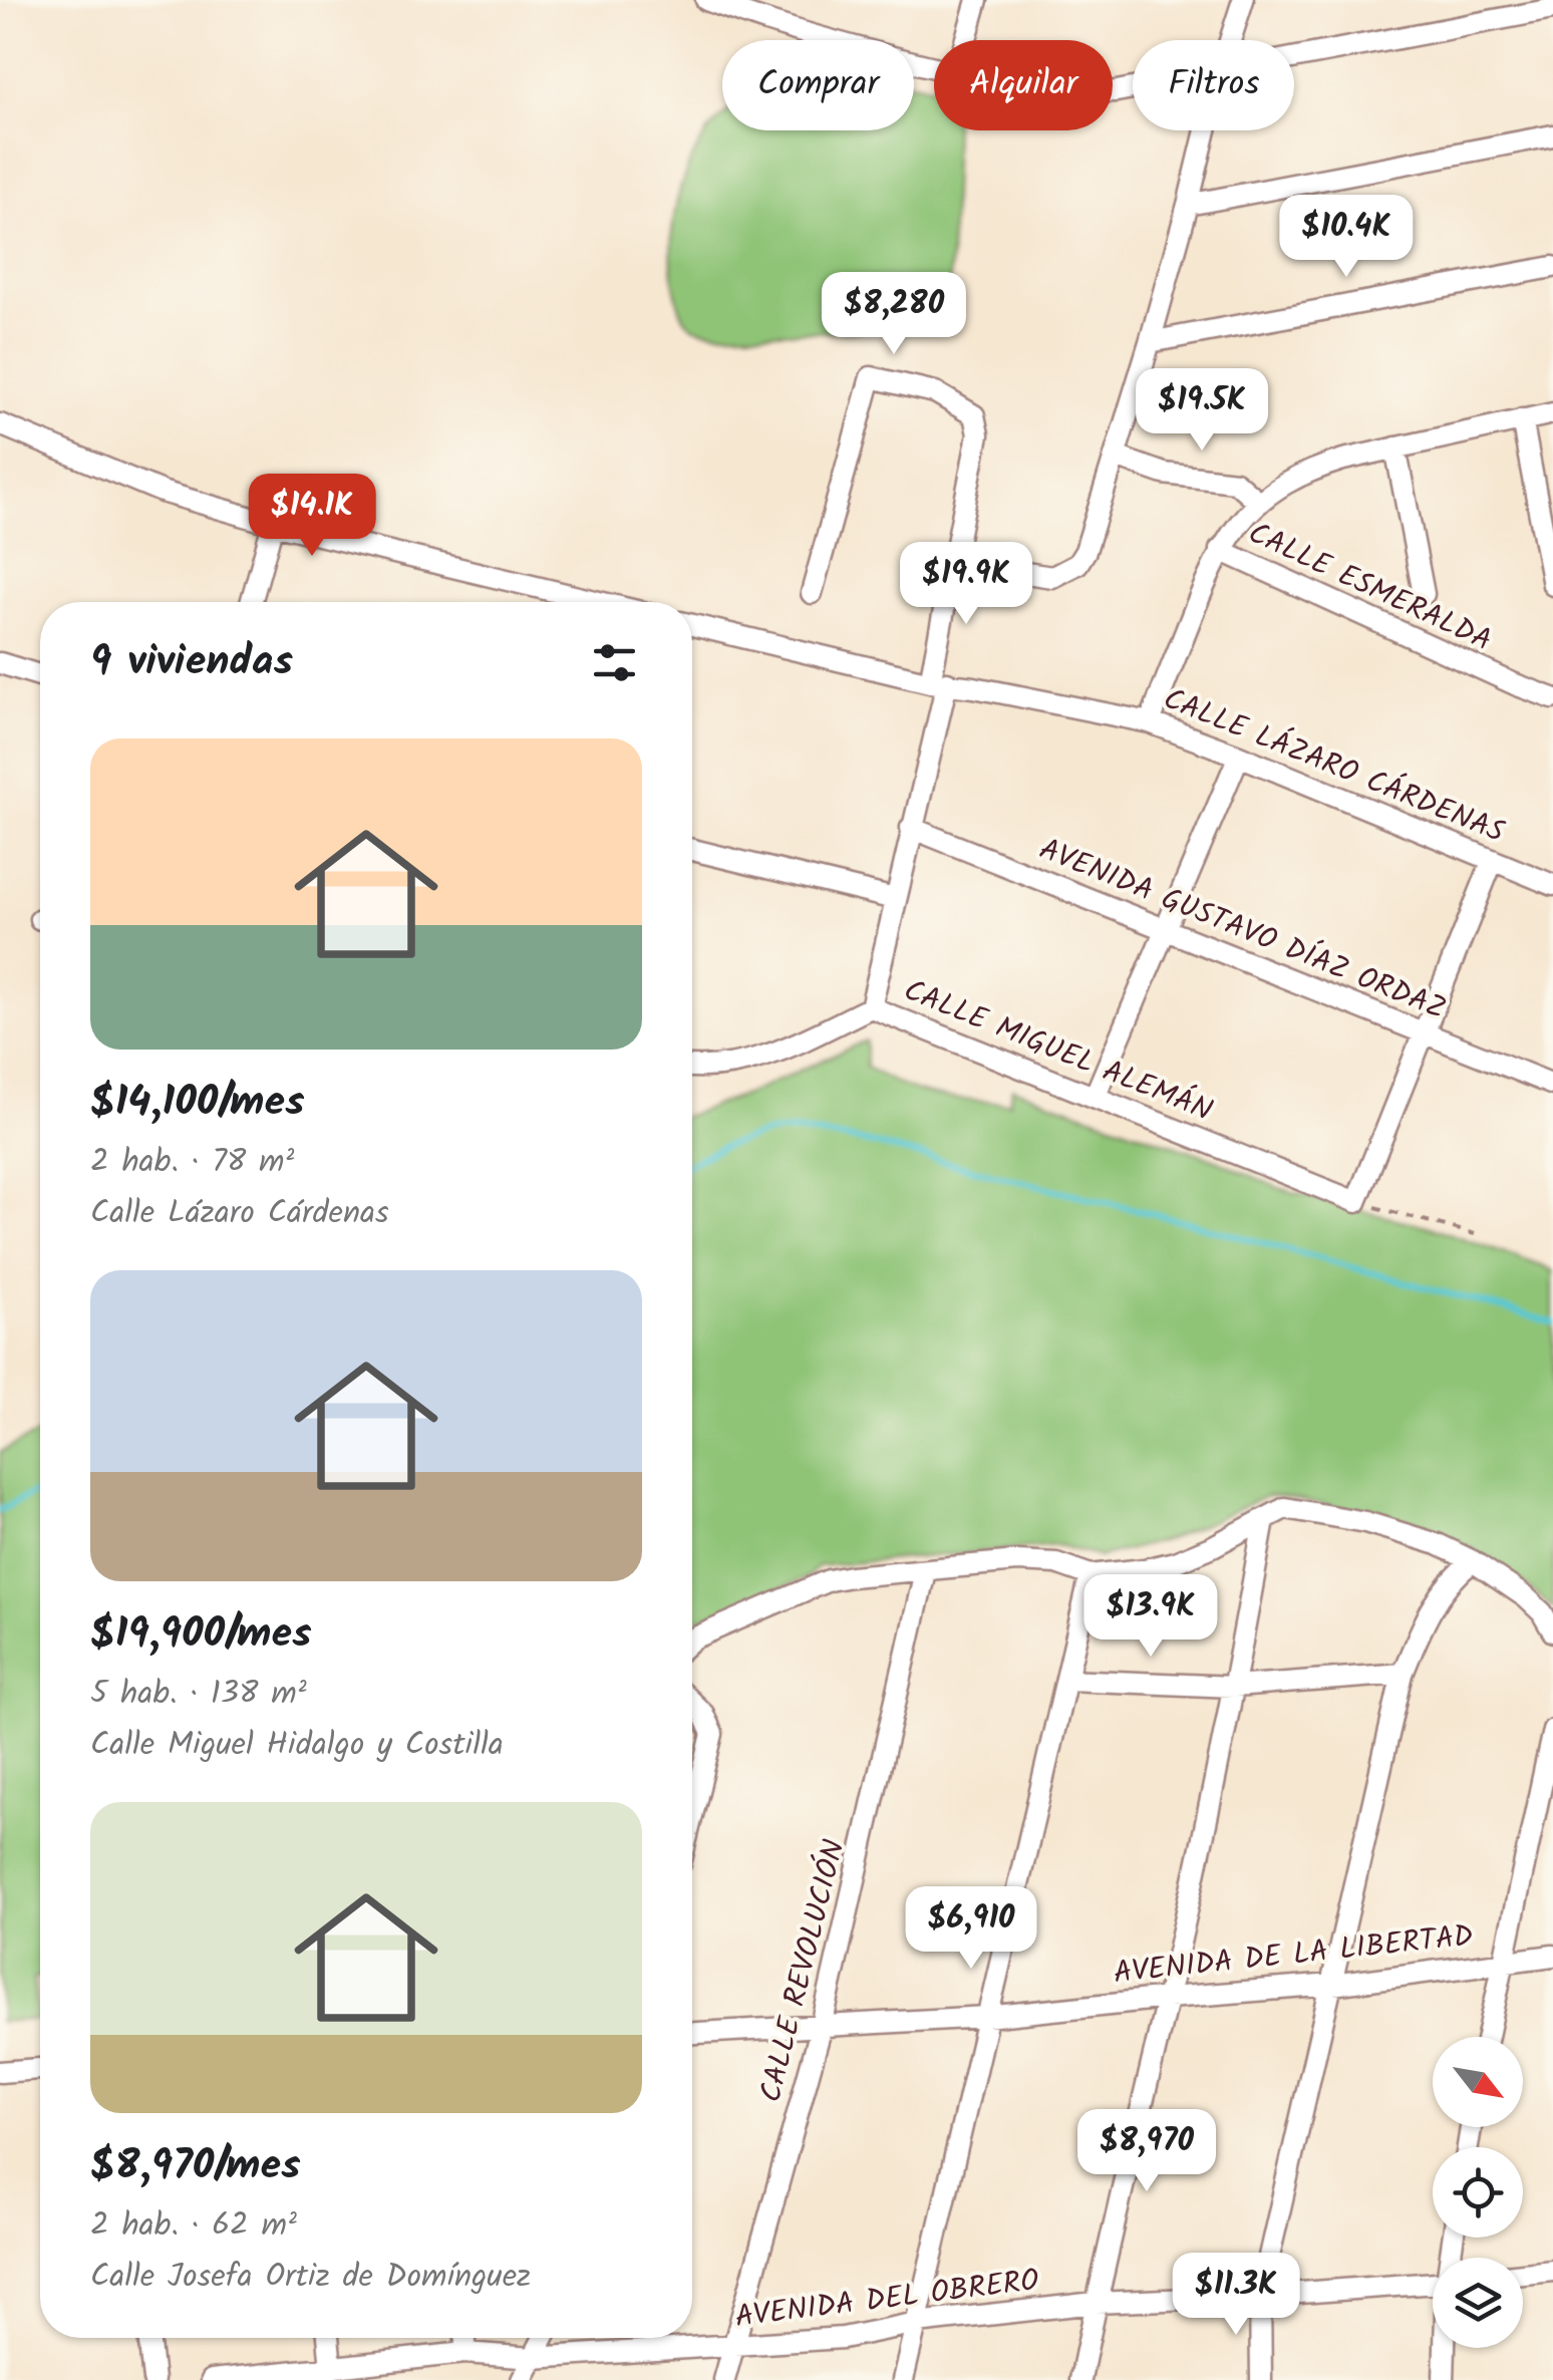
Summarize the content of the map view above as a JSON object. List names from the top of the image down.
{
  "streets": {
    "street": [
      "CALLE ESMERALDA",
      "CALLE LÁZARO CÁRDENAS",
      "AVENIDA GUSTAVO DÍAZ ORDAZ",
      "CALLE MIGUEL ALEMÁN",
      "AVENIDA DE LA LIBERTAD",
      "CALLE REVOLUCIÓN",
      "AVENIDA DEL OBRERO"
    ]
  },
  "crossings": [
    ["AVENIDA DE LA LIBERTAD", "CALLE REVOLUCIÓN"],
    ["CALLE REVOLUCIÓN", "AVENIDA DEL OBRERO"]
  ],
  "north": "bottom right",
  "page": {
    "chip": ["Comprar", "Alquilar", "Filtros"],
    "price": [
      "$10.4K",
      "$8,280",
      "$19.5K",
      "$14.1K",
      "$19.9K",
      "$13.9K",
      "$6,910",
      "$8,970",
      "$11.3K"
    ],
    "heading": "9 viviendas",
    "list": [
      {
        "name": "$14,100/mes",
        "note": "2 hab. · 78 m² · Calle Lázaro Cárdenas"
      },
      {
        "name": "$19,900/mes",
        "note": "5 hab. · 138 m² · Calle Miguel Hidalgo y Costilla"
      },
      {
        "name": "$8,970/mes",
        "note": "2 hab. · 62 m² · Calle Josefa Ortiz de Domínguez"
      }
    ]
  }
}
